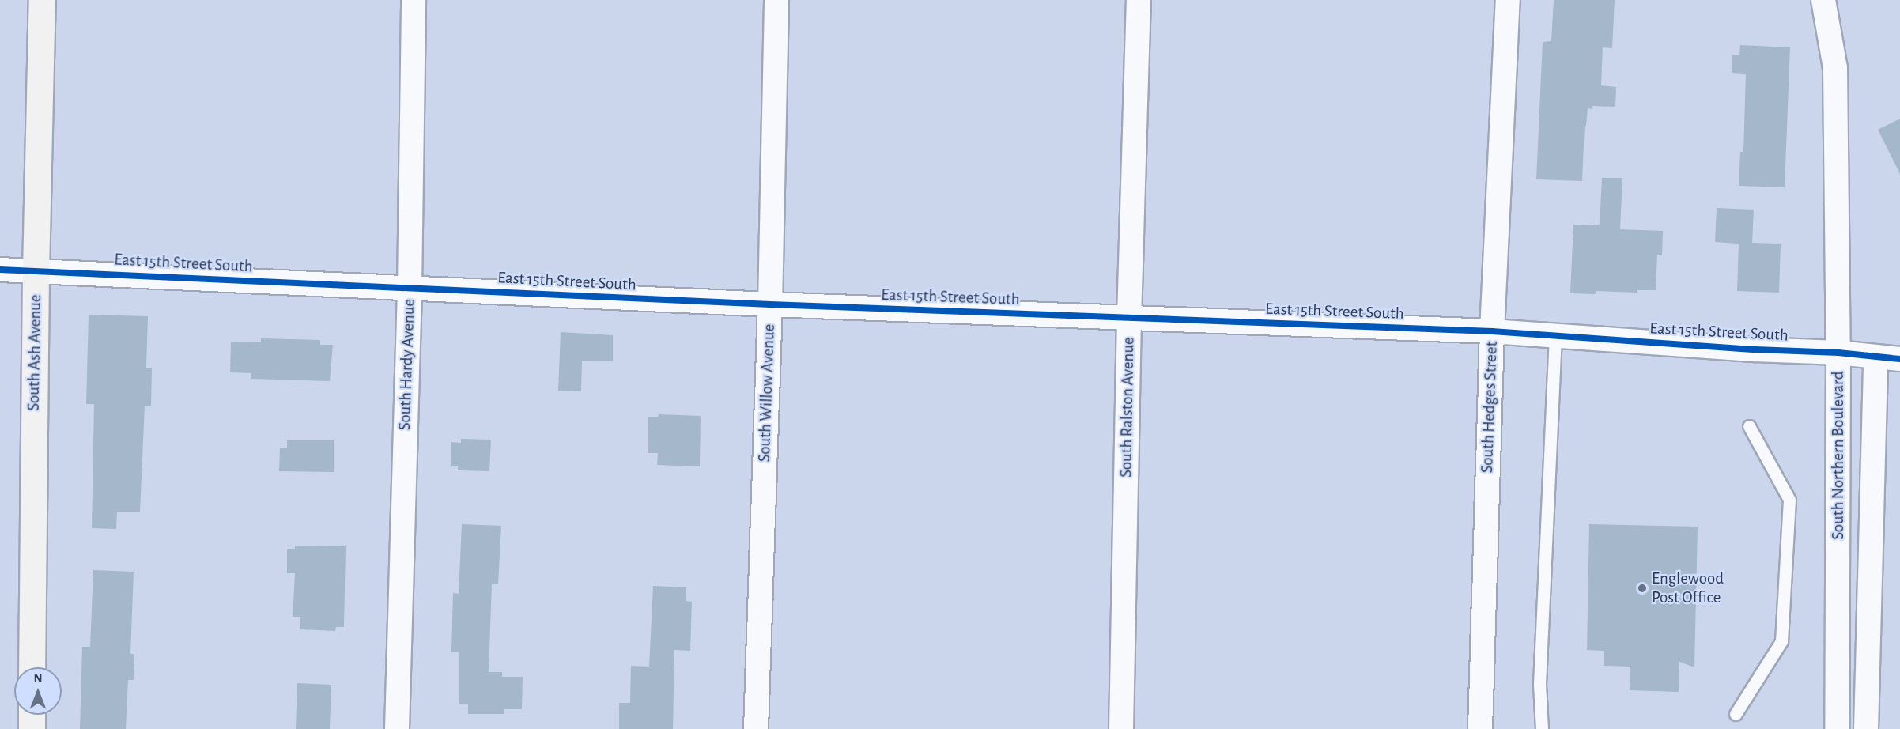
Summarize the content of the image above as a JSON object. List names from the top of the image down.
{
  "streets": {
    "street": [
      "East 15th Street South",
      "South Ash Avenue",
      "South Hardy Avenue",
      "South Willow Avenue",
      "South Ralston Avenue",
      "South Hedges Street",
      "South Northern Boulevard"
    ]
  },
  "crossings": [
    ["East 15th Street South", "South Ash Avenue"],
    ["East 15th Street South", "South Hardy Avenue"],
    ["East 15th Street South", "South Willow Avenue"],
    ["East 15th Street South", "South Ralston Avenue"],
    ["East 15th Street South", "South Hedges Street"],
    ["East 15th Street South", "South Northern Boulevard"]
  ],
  "places": ["Englewood Post Office"],
  "north": "top"
}
